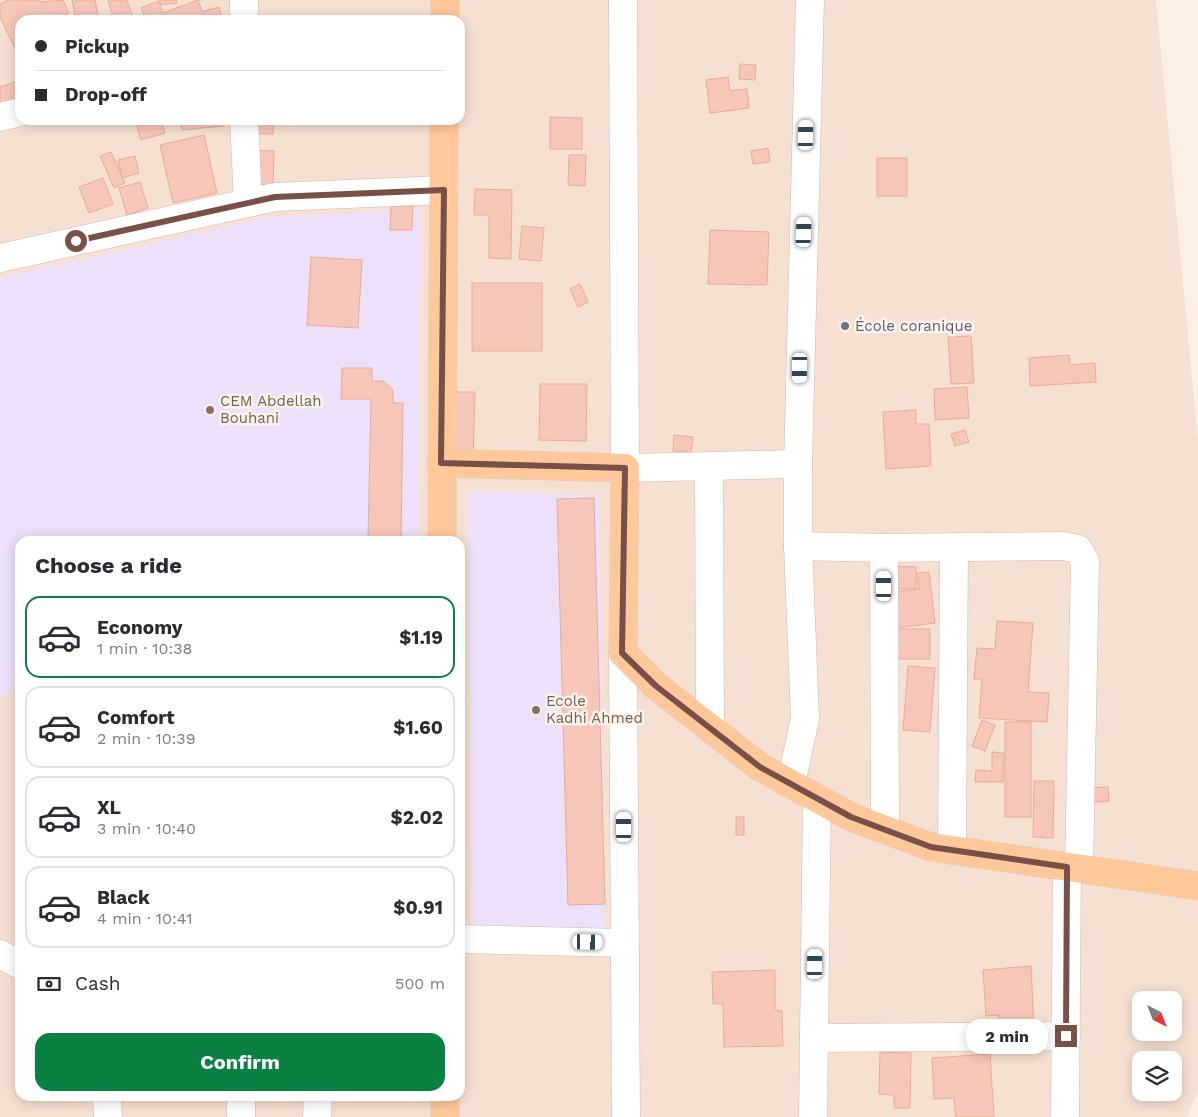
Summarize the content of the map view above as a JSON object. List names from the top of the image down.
{
  "places": ["École coranique", "CEM Abdellah Bouhani", "Ecole Kadhi Ahmed"],
  "north": "bottom right",
  "page": {
    "banner": ["Pickup", "Drop-off"],
    "heading": "Choose a ride",
    "list": [
      {
        "name": "Economy",
        "note": "1 min · 10:38",
        "value": "$1.19"
      },
      {
        "name": "Comfort",
        "note": "2 min · 10:39",
        "value": "$1.60"
      },
      {
        "name": "XL",
        "note": "3 min · 10:40",
        "value": "$2.02"
      },
      {
        "name": "Black",
        "note": "4 min · 10:41",
        "value": "$0.91"
      }
    ],
    "pay": ["Cash", "500 m"],
    "bubble": "2 min",
    "buttons": "Confirm"
  }
}
